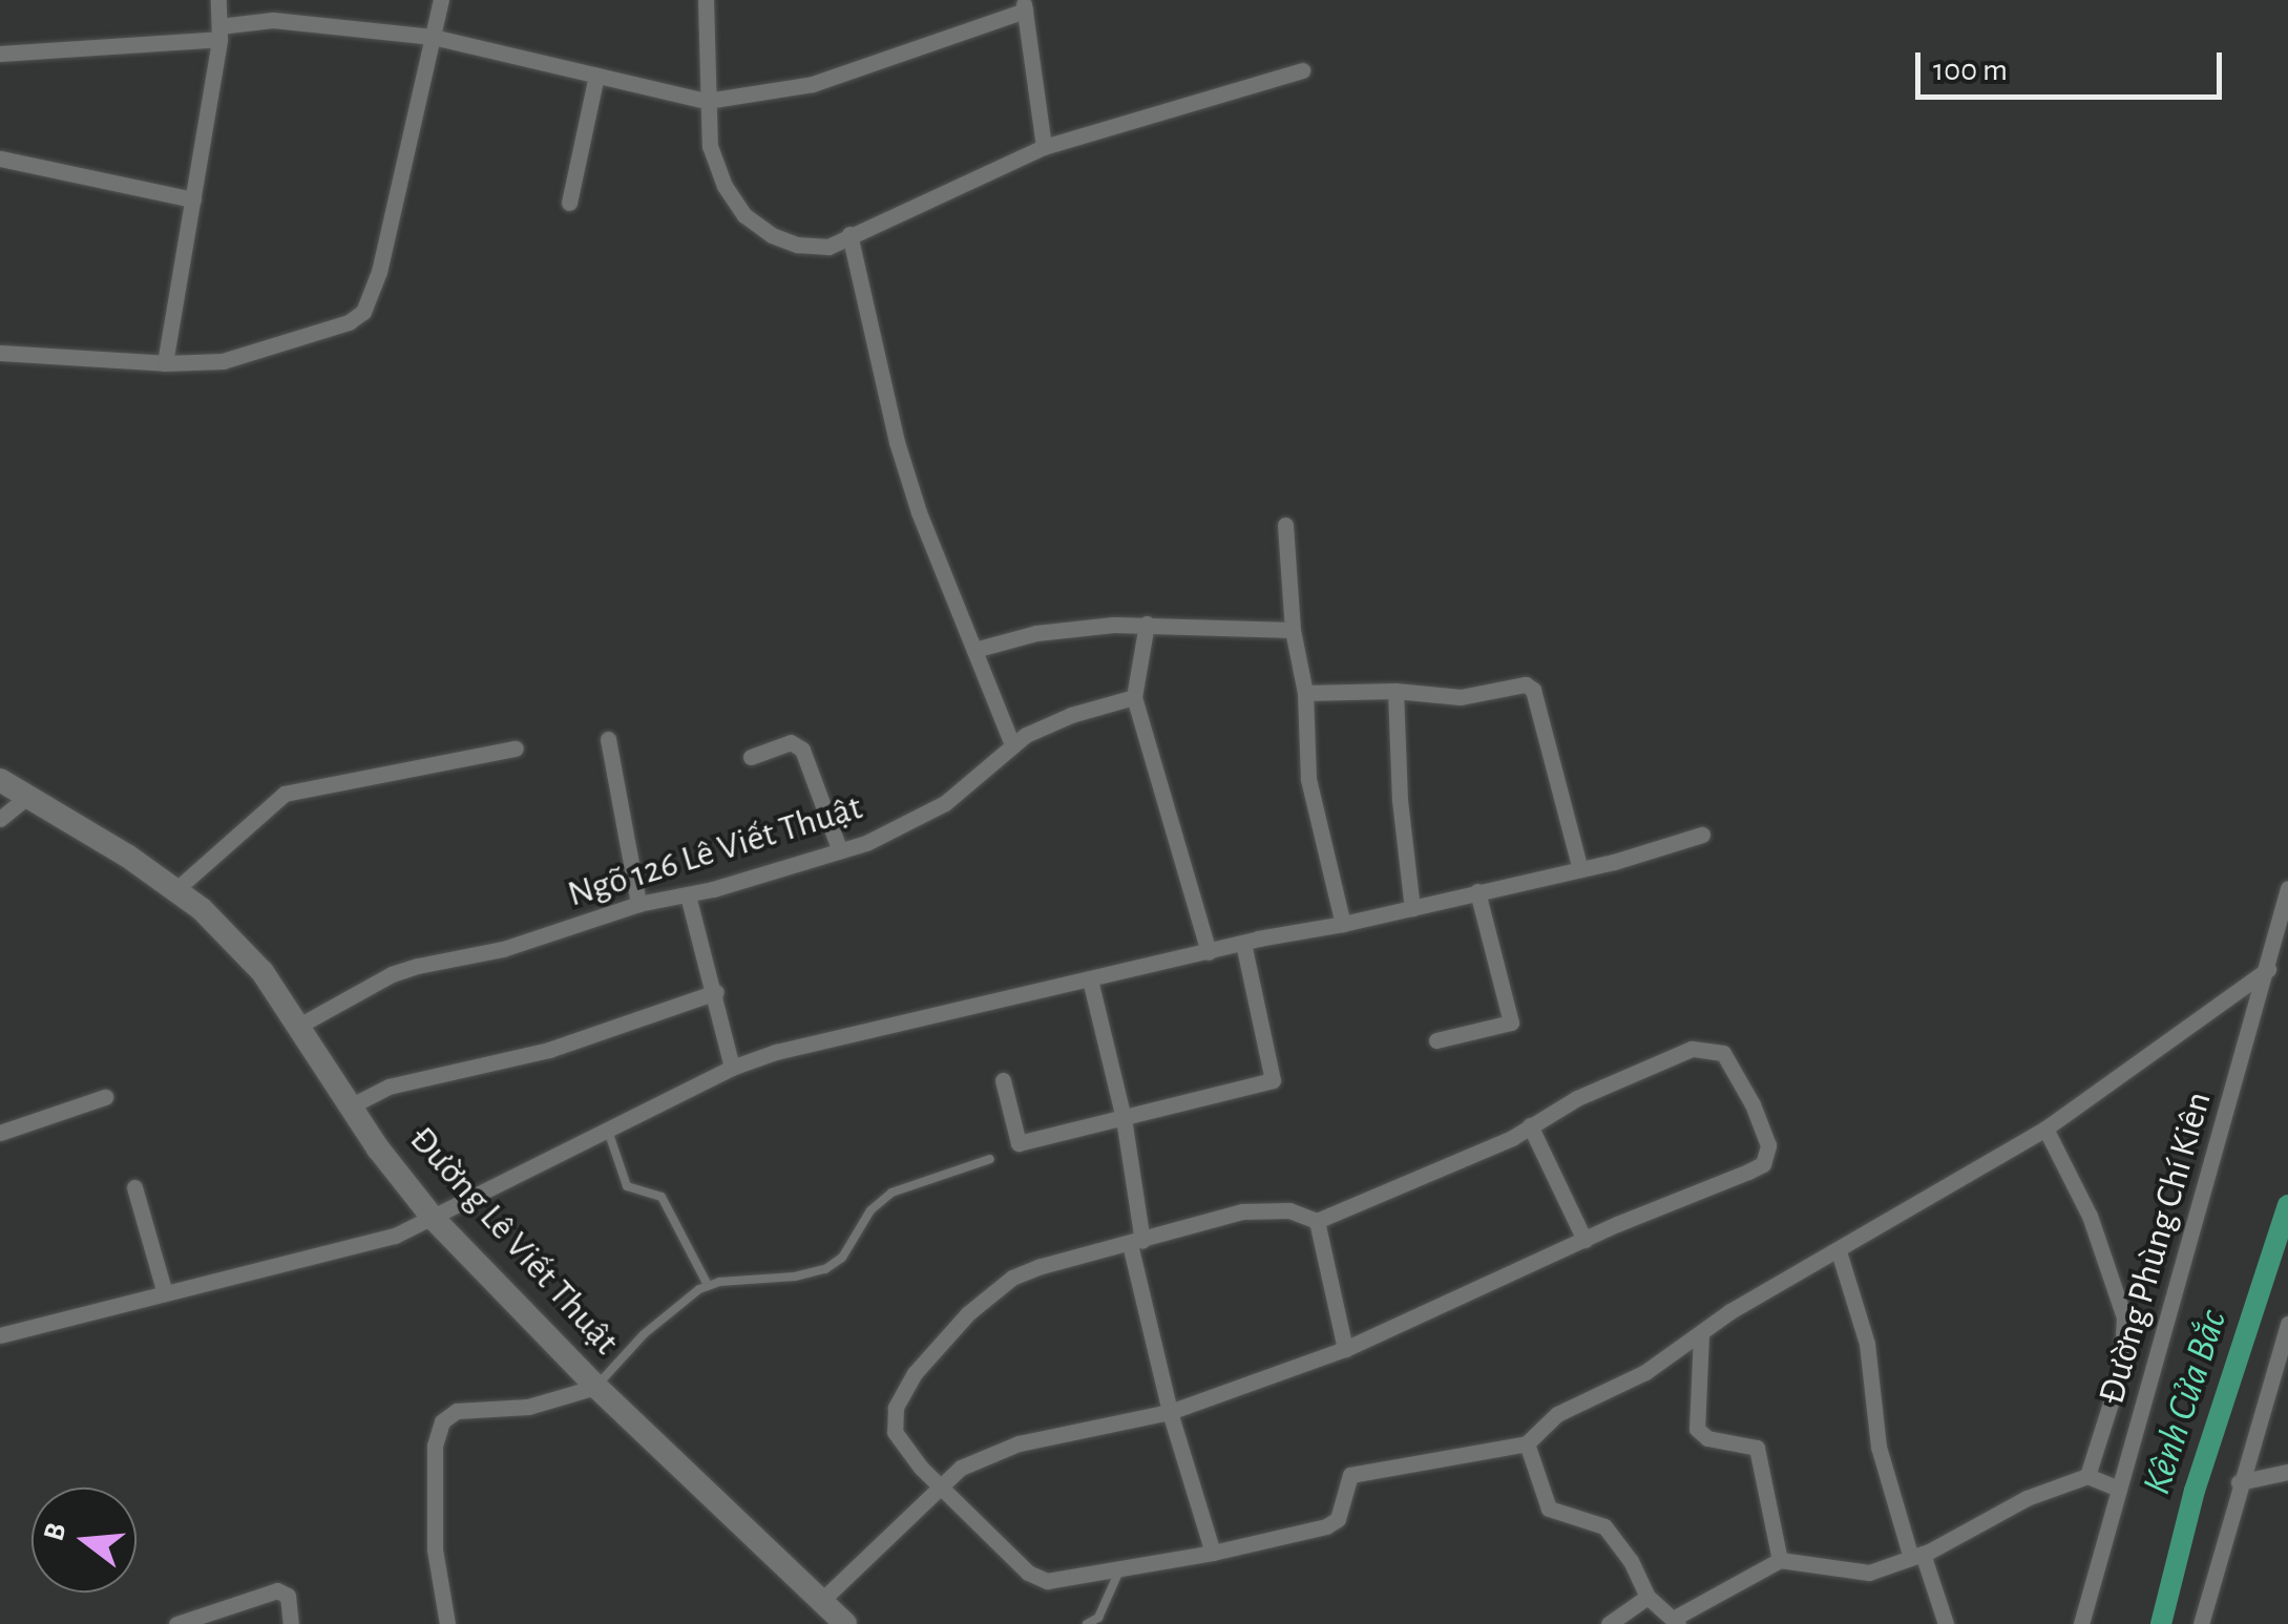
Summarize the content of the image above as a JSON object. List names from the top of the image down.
{
  "streets": {
    "main road": ["Đường Lê Viết Thuật"],
    "street": ["Ngõ 126 Lê Viết Thuật", "Đường Phùng Chí Kiên"]
  },
  "crossings": [
    ["Ngõ 126 Lê Viết Thuật", "Đường Lê Viết Thuật"]
  ],
  "water": ["Kênh Cửa Bắc"],
  "scale_bar": "100 m",
  "north": "left"
}
